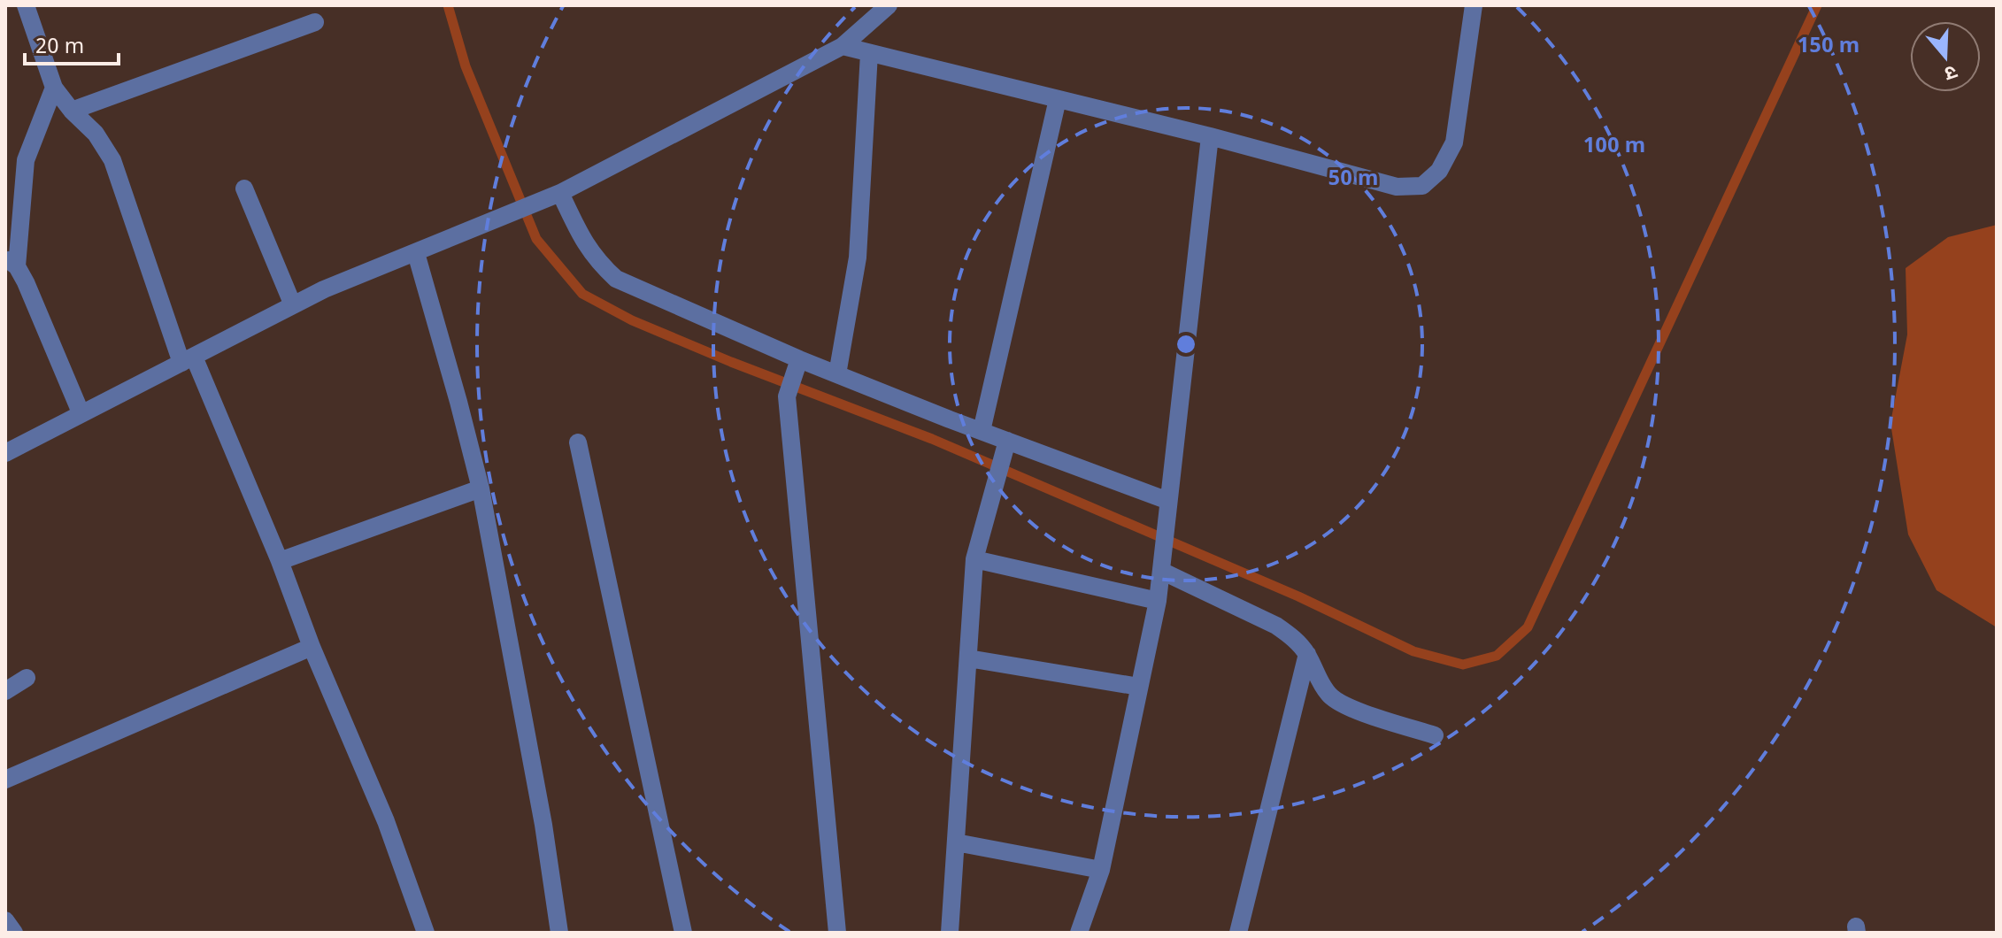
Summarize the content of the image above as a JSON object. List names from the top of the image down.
{
  "scale_bar": "20 m",
  "north": "bottom",
  "rings": ["150 m", "100 m", "50 m"]
}
